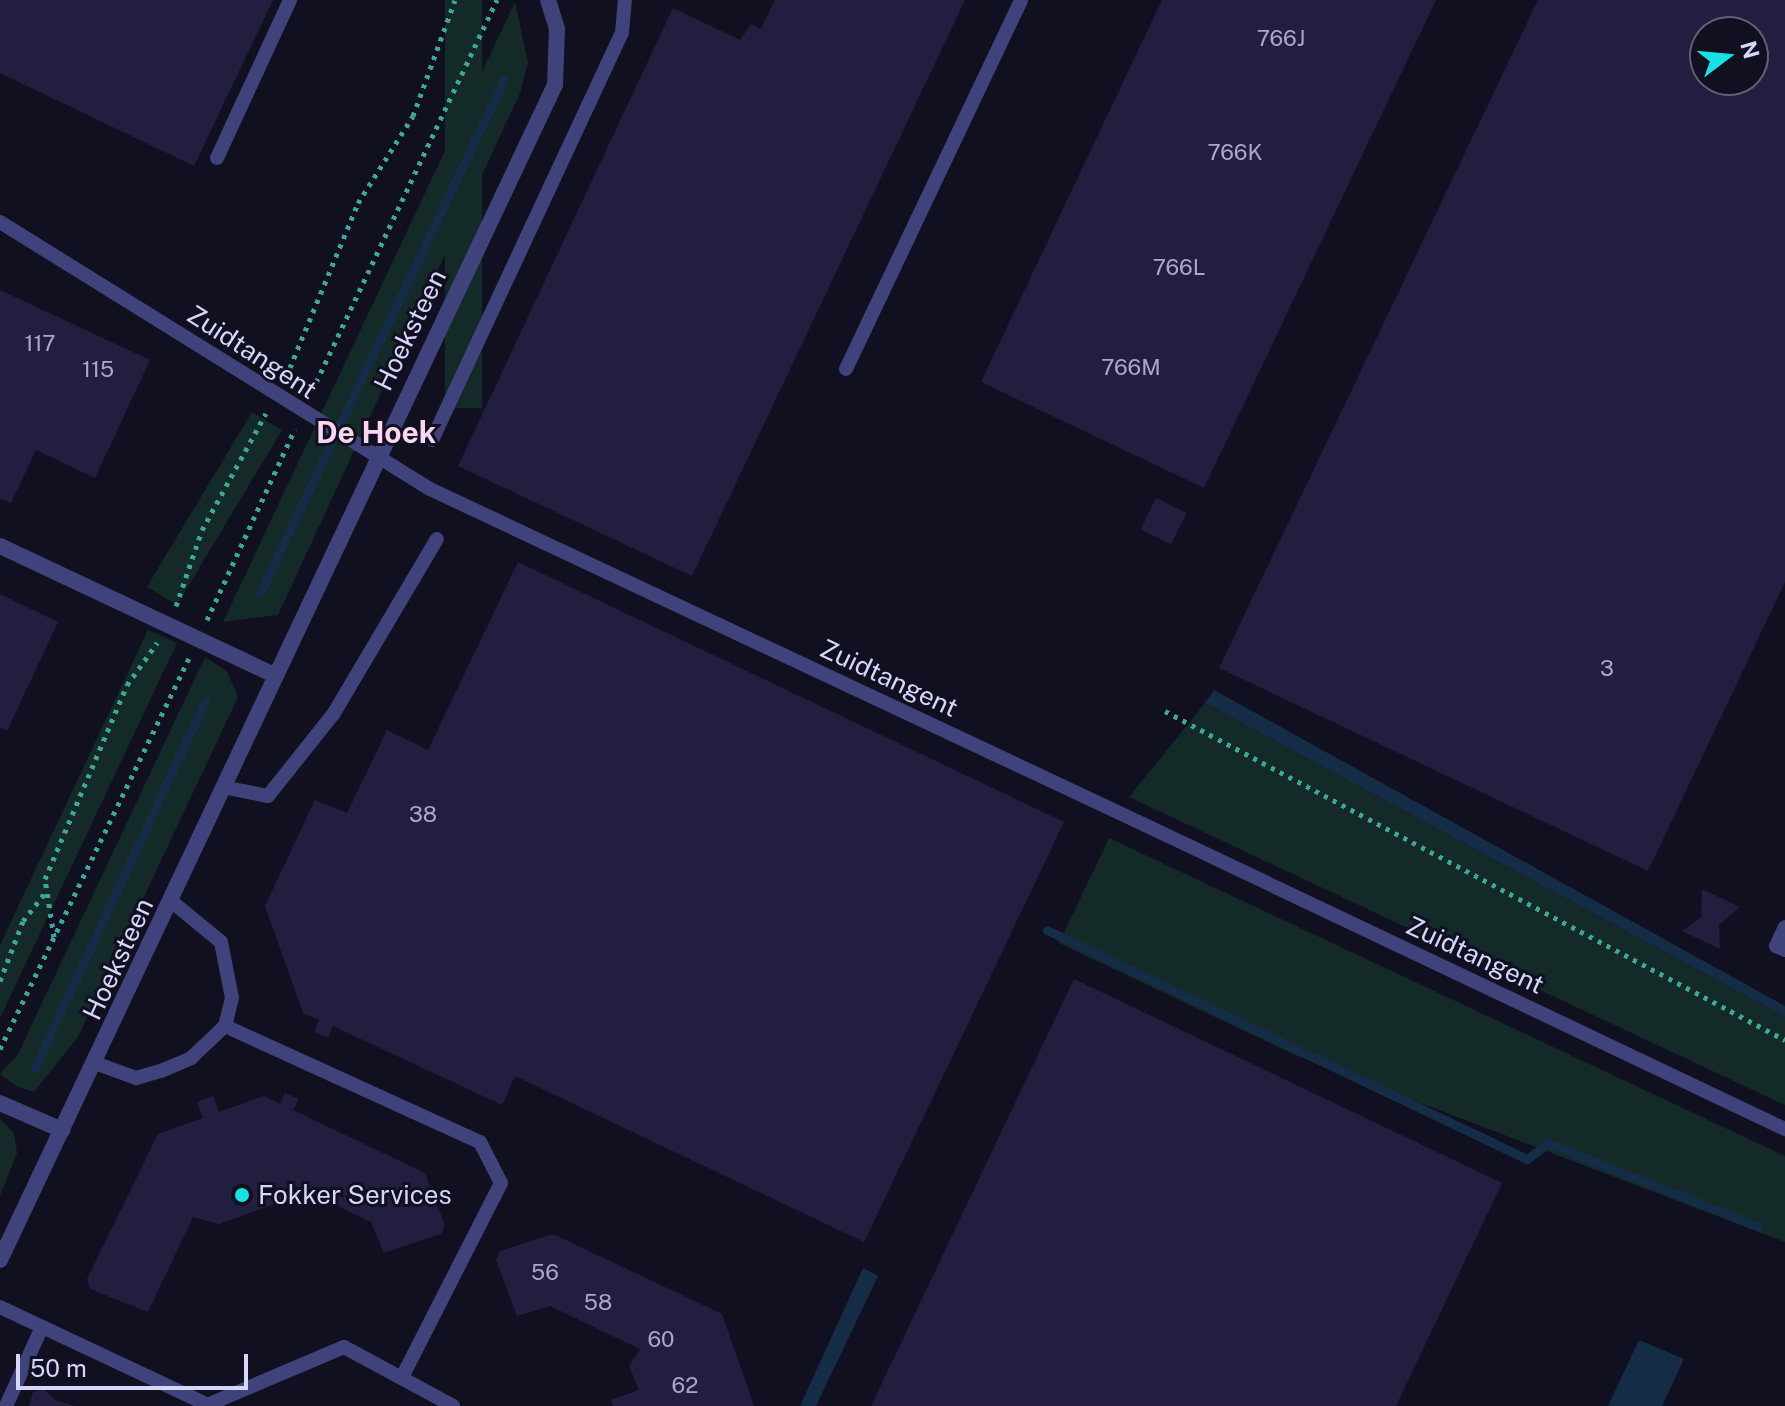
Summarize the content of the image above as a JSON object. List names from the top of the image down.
{
  "streets": {
    "street": ["Hoeksteen"],
    "lane": ["Zuidtangent"]
  },
  "districts": ["De Hoek"],
  "places": ["Fokker Services"],
  "house_numbers": [
    "766J",
    "766K",
    "766L",
    "117",
    "766M",
    "115",
    "3",
    "38",
    "56",
    "58",
    "60",
    "62"
  ],
  "scale_bar": "50 m",
  "north": "right"
}
